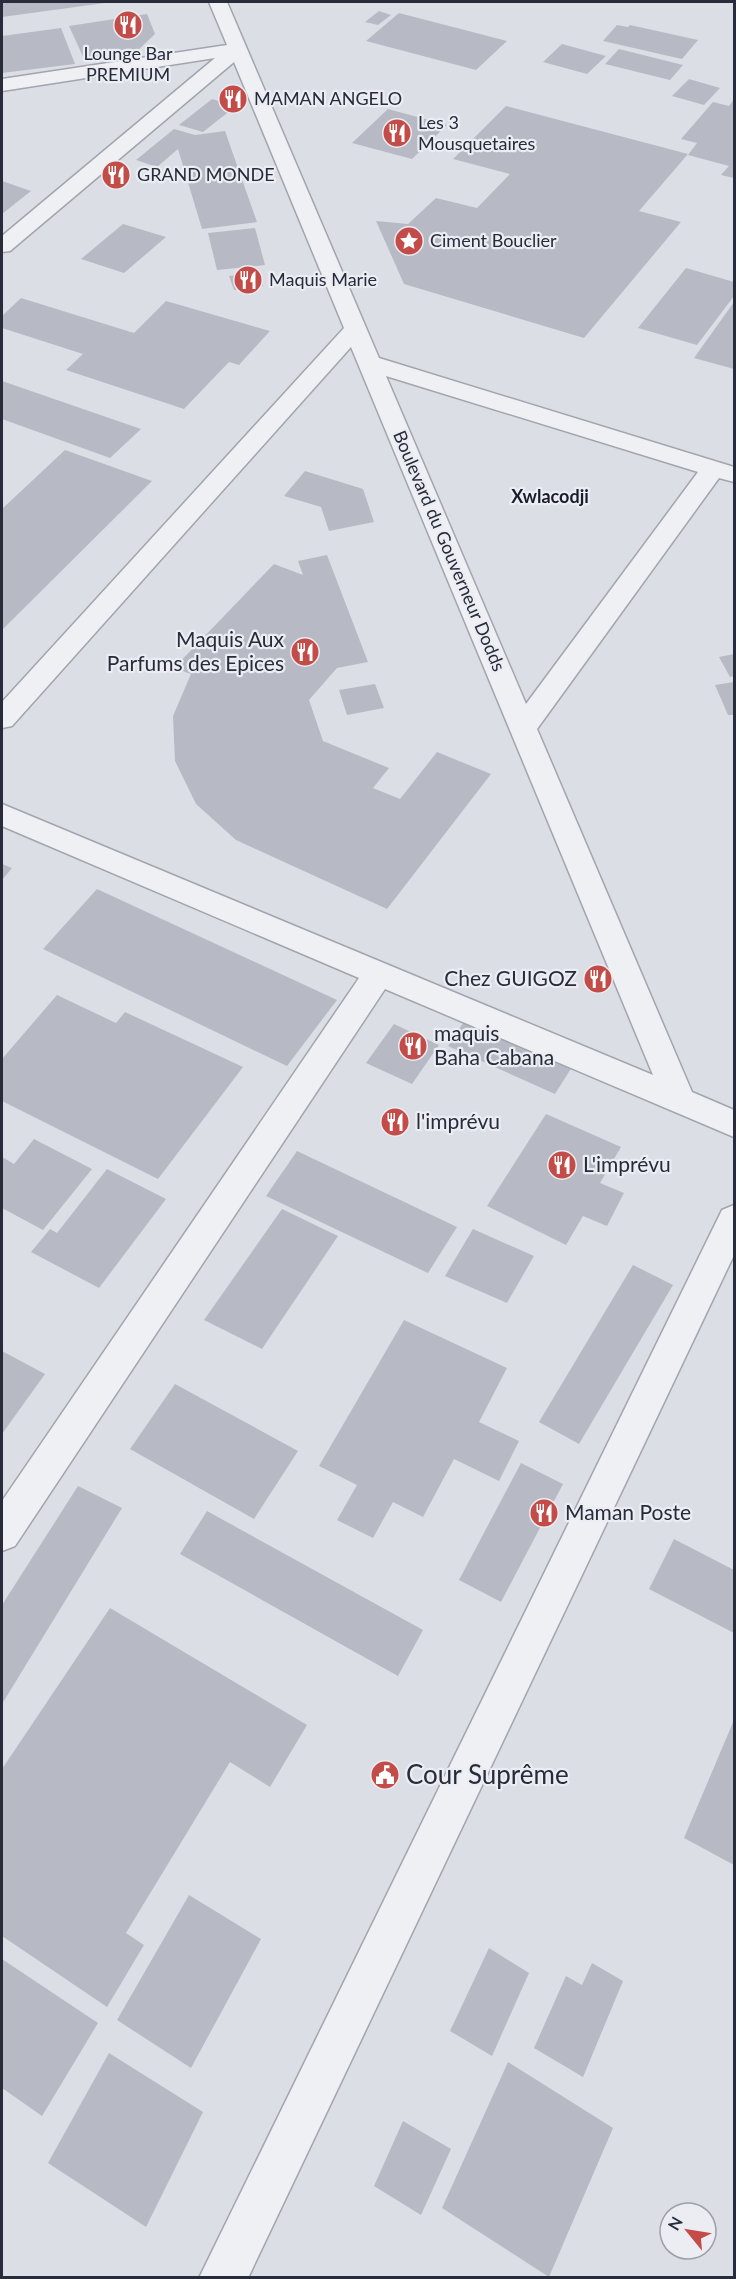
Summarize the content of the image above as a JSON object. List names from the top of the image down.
{
  "streets": {
    "street": ["Boulevard du Gouverneur Dodds"]
  },
  "districts": ["Xwlacodji"],
  "places": {
    "restaurant": [
      "Lounge Bar PREMIUM",
      "MAMAN ANGELO",
      "Les 3 Mousquetaires",
      "GRAND MONDE",
      "Maquis Marie",
      "Maquis Aux Parfums des Epices",
      "Chez GUIGOZ",
      "maquis Baha Cabana",
      "l'imprévu",
      "L'imprévu",
      "Maman Poste"
    ],
    "place": ["Ciment Bouclier"],
    "public building": ["Cour Suprême"]
  },
  "north": "top left"
}
